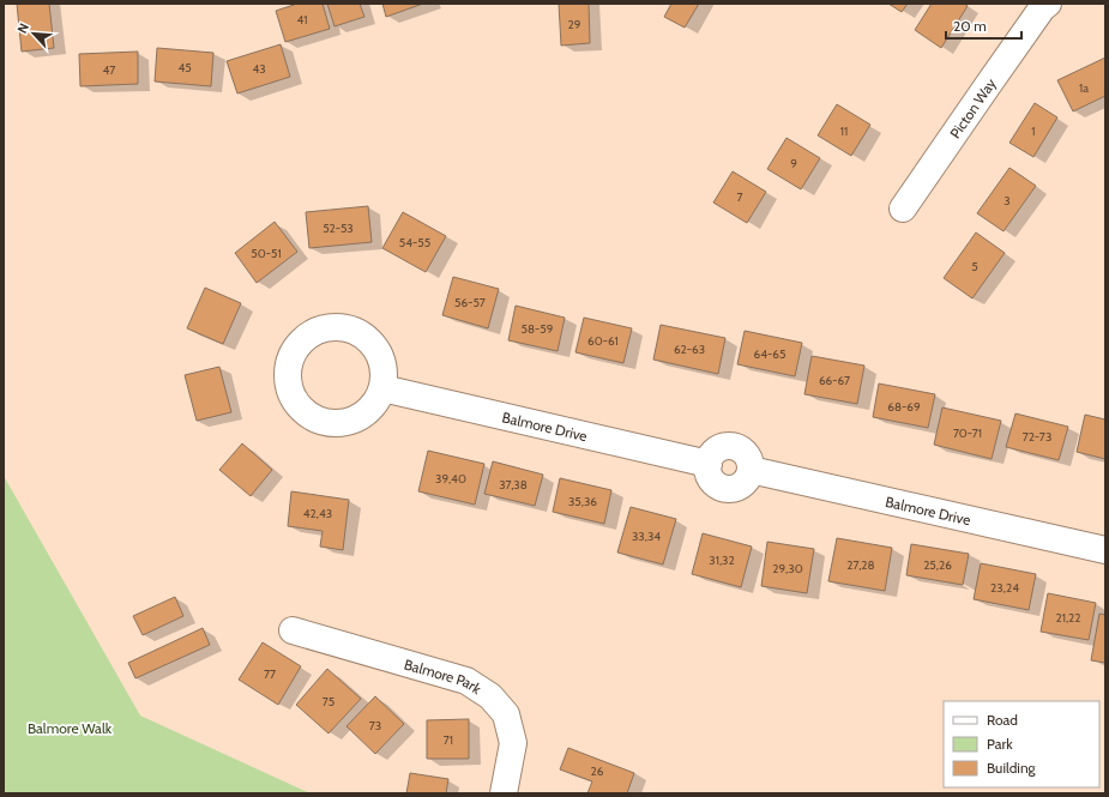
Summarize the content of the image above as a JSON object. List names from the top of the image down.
{
  "streets": {
    "street": ["Picton Way", "Balmore Drive", "Balmore Park"]
  },
  "parks": ["Balmore Walk"],
  "house_numbers": [
    "41",
    "29",
    "45",
    "43",
    "47",
    "1a",
    "11",
    "1",
    "9",
    "7",
    "3",
    "52-53",
    "54-55",
    "50-51",
    "5",
    "56-57",
    "58-59",
    "60-61",
    "62-63",
    "64-65",
    "66-67",
    "68-69",
    "70-71",
    "72-73",
    "39,40",
    "37,38",
    "35,36",
    "42,43",
    "33,34",
    "31,32",
    "27,28",
    "25,26",
    "29,30",
    "23,24",
    "21,22",
    "77",
    "75",
    "73",
    "71",
    "26"
  ],
  "legend": ["Road", "Park", "Building"],
  "scale_bar": "20 m",
  "north": "top left"
}
